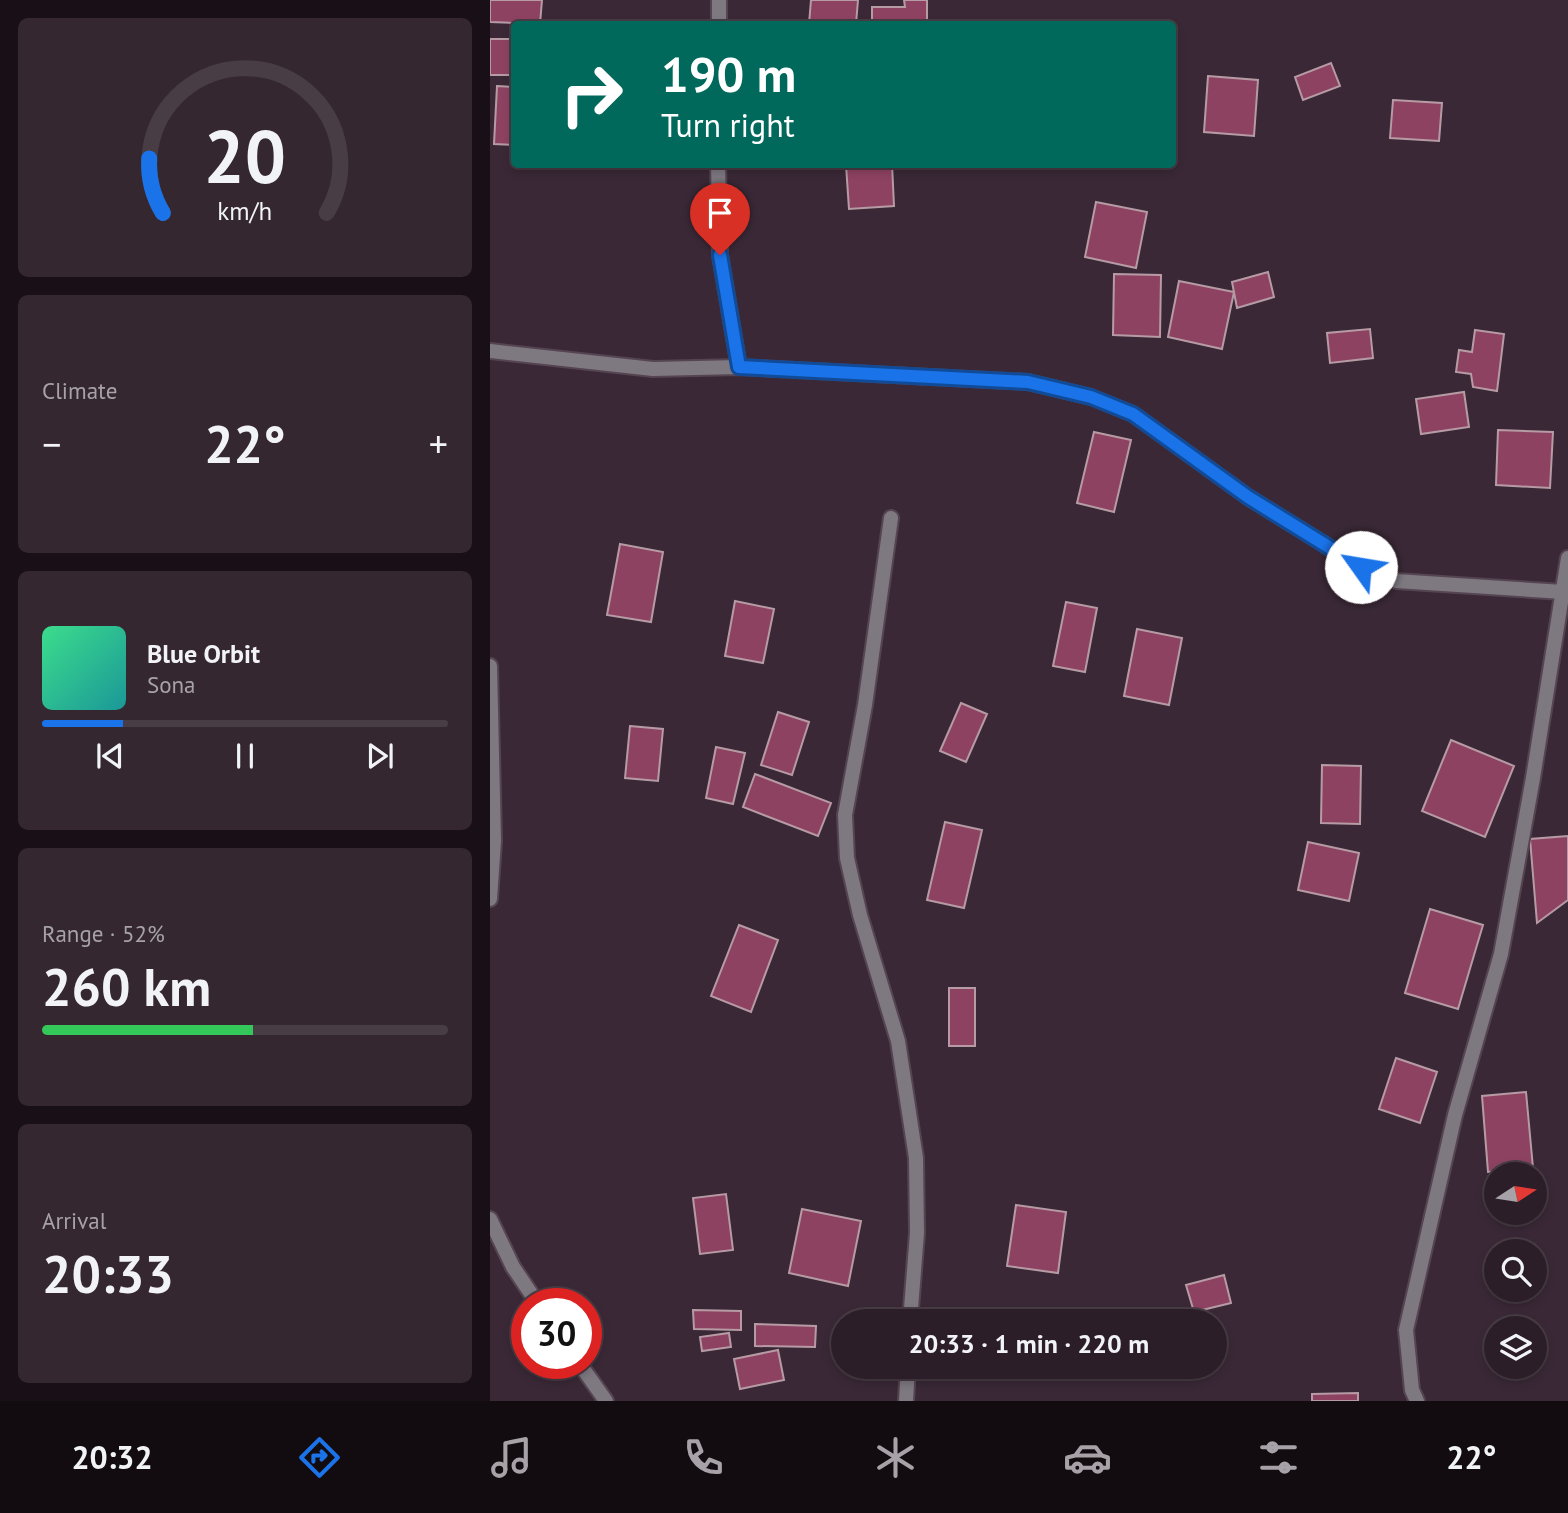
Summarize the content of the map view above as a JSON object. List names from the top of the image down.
{
  "north": "right",
  "page": {
    "turn": ["190 m", "Turn right"],
    "tile": [
      "Climate",
      ["Range · 52%", "260 km"],
      ["Arrival", "20:33"]
    ],
    "heat": ["−", "22°", "+"],
    "song": ["Blue Orbit", "Sona"],
    "limit": "30",
    "trip": "20:33 · 1 min · 220 m",
    "tabs": ["20:32", "22°"],
    "gauge": ["20", "km/h"]
  }
}
